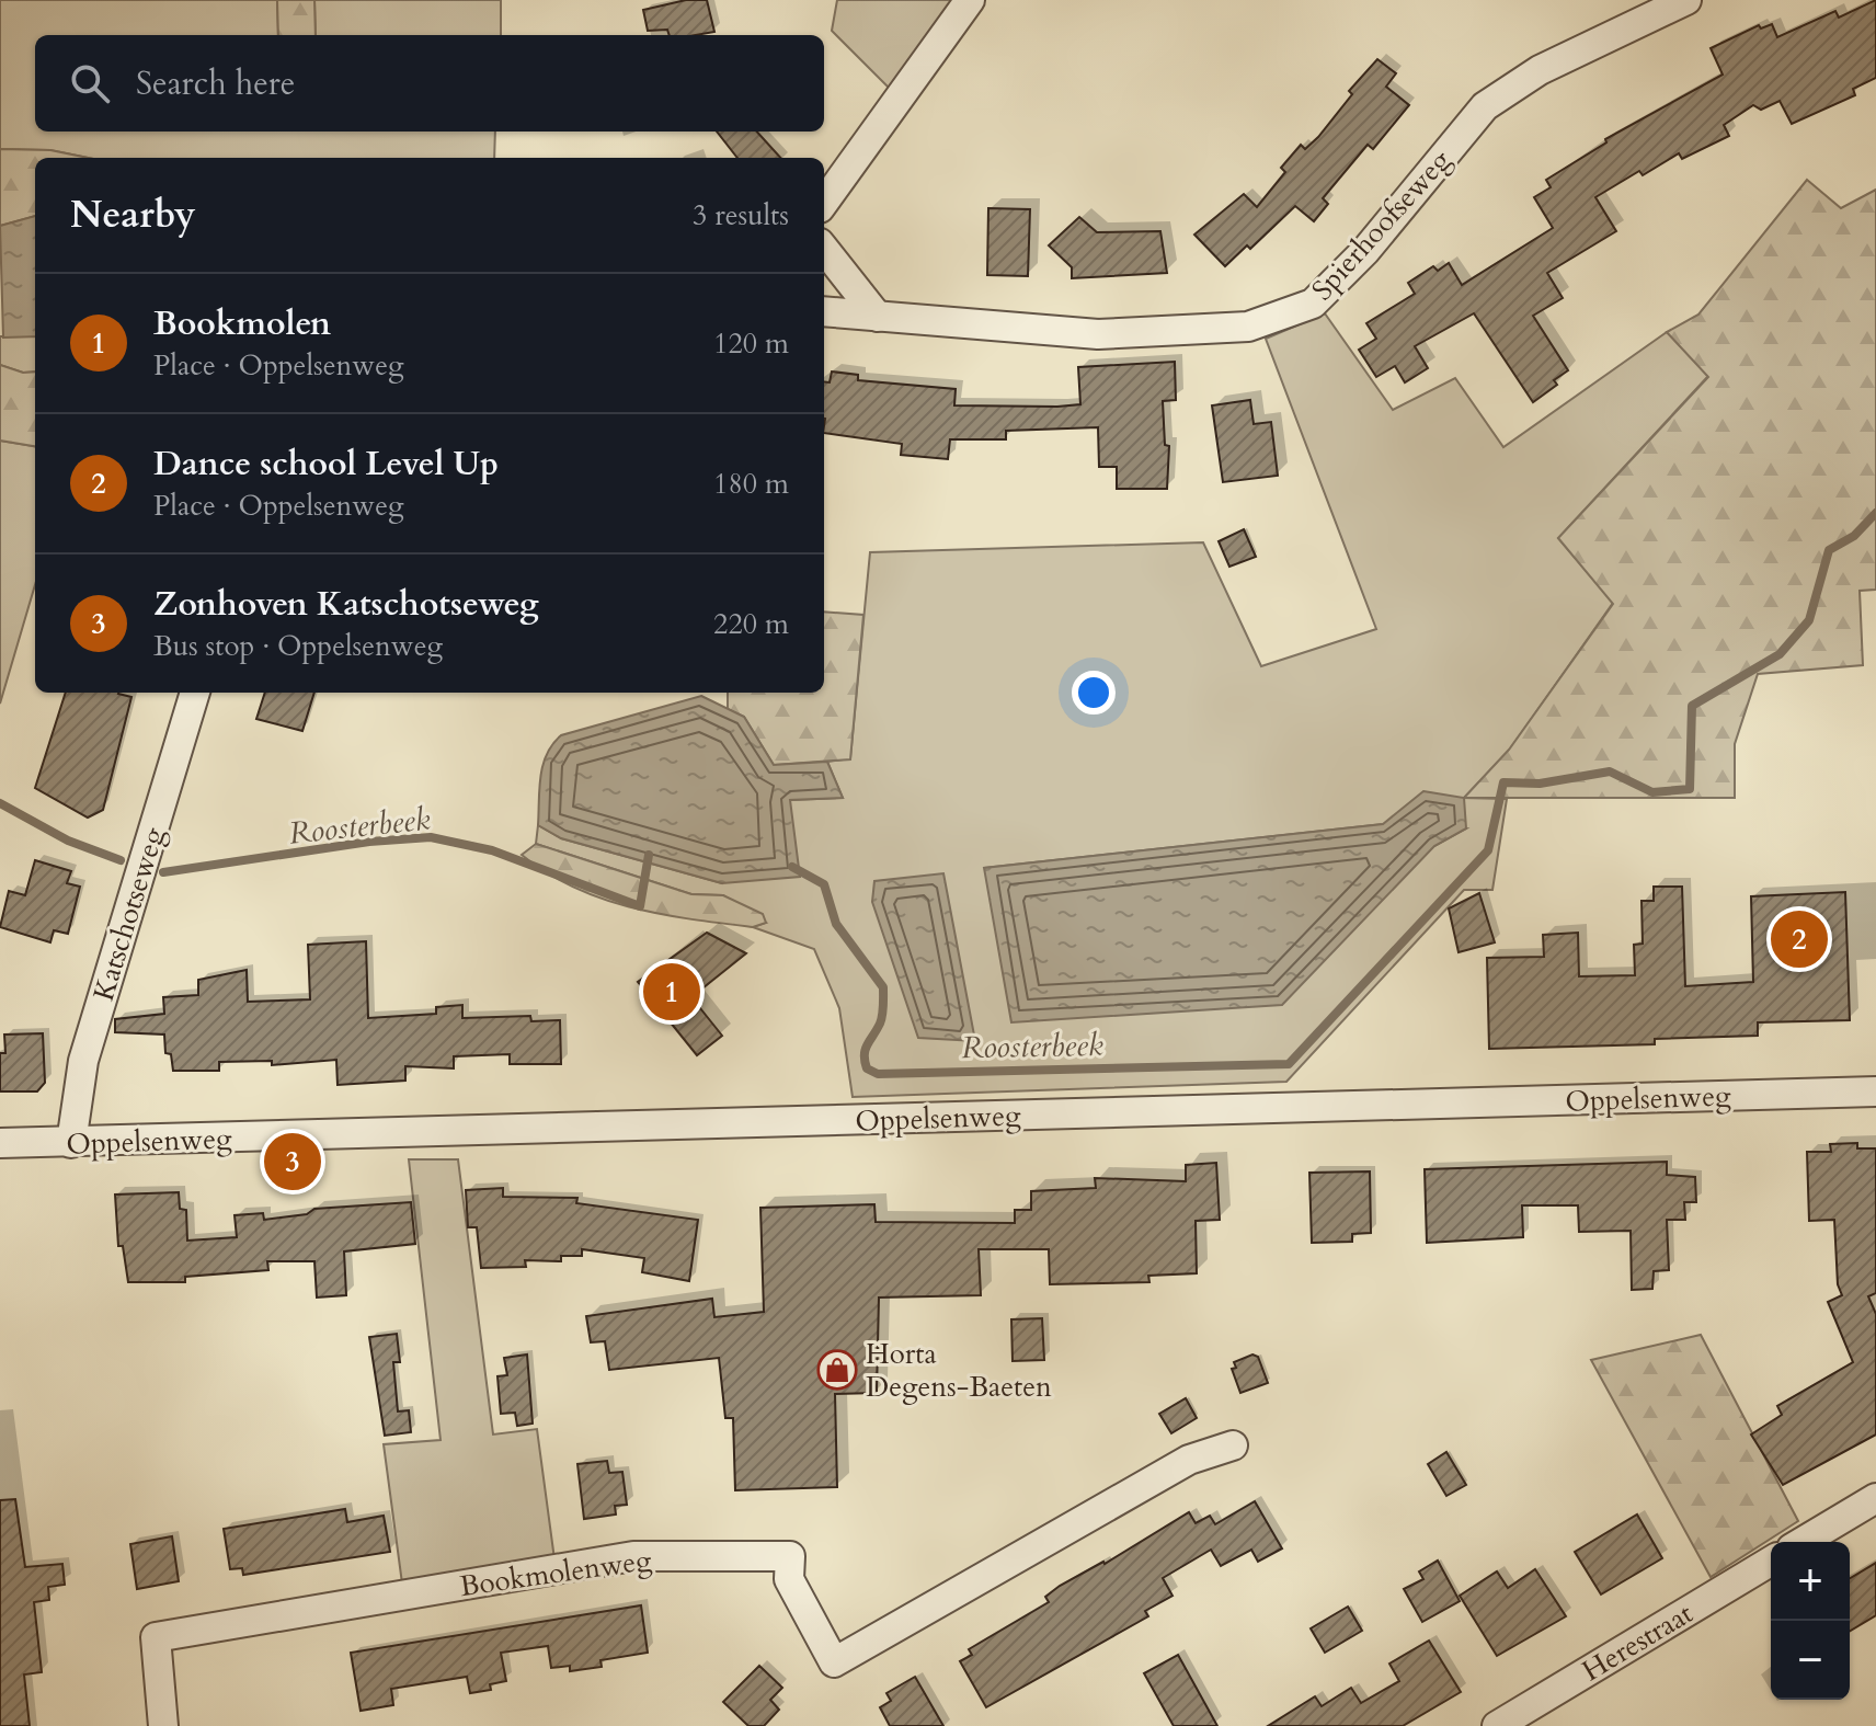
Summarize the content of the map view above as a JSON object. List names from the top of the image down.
{
  "streets": {
    "street": [
      "Spierhoofseweg",
      "Katschotseweg",
      "Oppelsenweg",
      "Bookmolenweg",
      "Herestraat"
    ]
  },
  "crossings": [
    ["Katschotseweg", "Oppelsenweg"]
  ],
  "water": ["Roosterbeek"],
  "places": {
    "shop": ["Horta Degens-Baeten"]
  },
  "page": {
    "search": "Search here",
    "heading": ["Nearby", "3 results"],
    "list": [
      {
        "mark": "1",
        "name": "Bookmolen",
        "note": "Place · Oppelsenweg",
        "value": "120 m"
      },
      {
        "mark": "2",
        "name": "Dance school Level Up",
        "note": "Place · Oppelsenweg",
        "value": "180 m"
      },
      {
        "mark": "3",
        "name": "Zonhoven Katschotseweg",
        "note": "Bus stop · Oppelsenweg",
        "value": "220 m"
      }
    ],
    "pins": ["2", "1", "3"],
    "map_buttons": ["+", "−"]
  }
}
